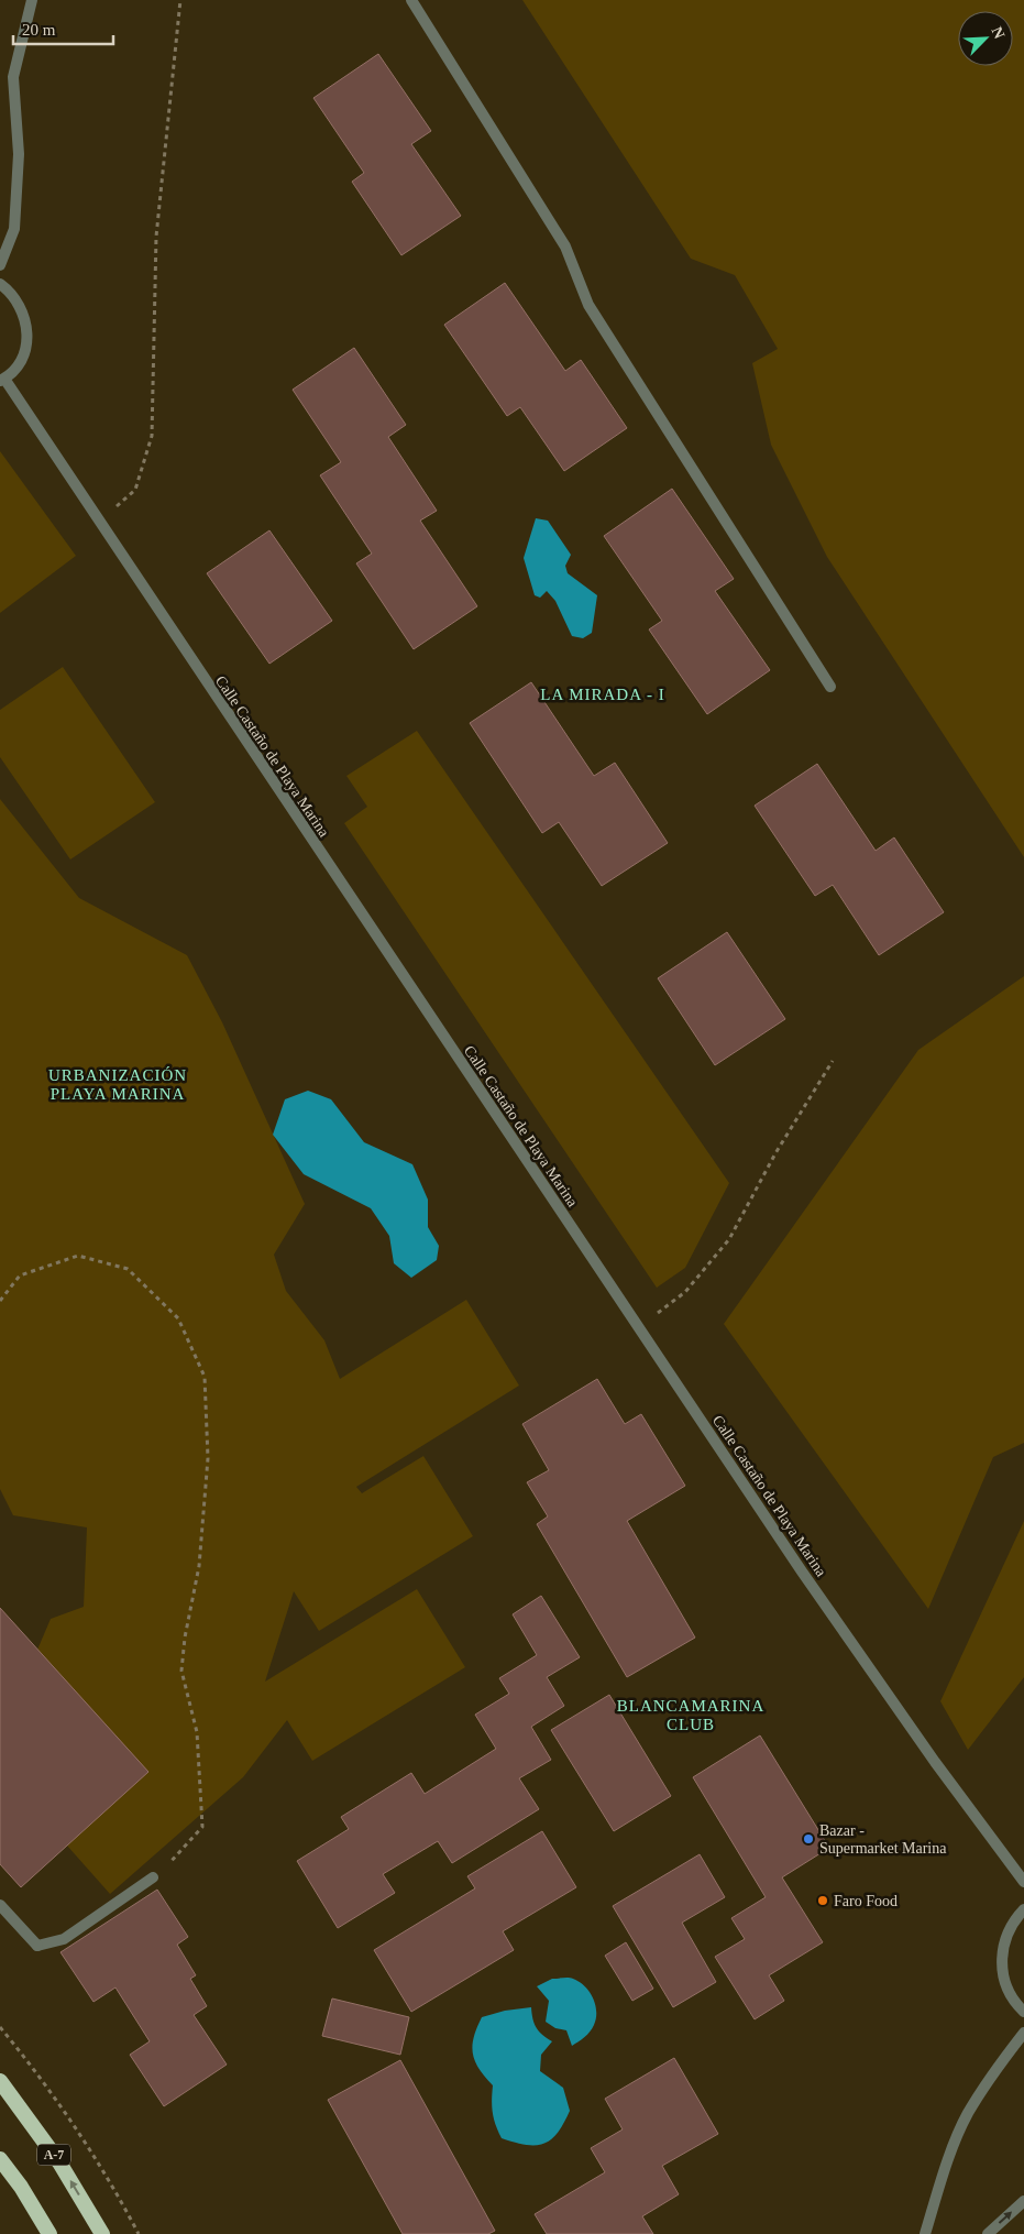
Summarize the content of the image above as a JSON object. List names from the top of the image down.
{
  "streets": {
    "highway": ["A-7"],
    "street": ["Calle Castaño de Playa Marina"]
  },
  "districts": ["LA MIRADA - I", "URBANIZACIÓN PLAYA MARINA", "BLANCAMARINA CLUB"],
  "places": ["Bazar - Supermarket Marina", "Faro Food"],
  "scale_bar": "20 m",
  "north": "top right"
}
